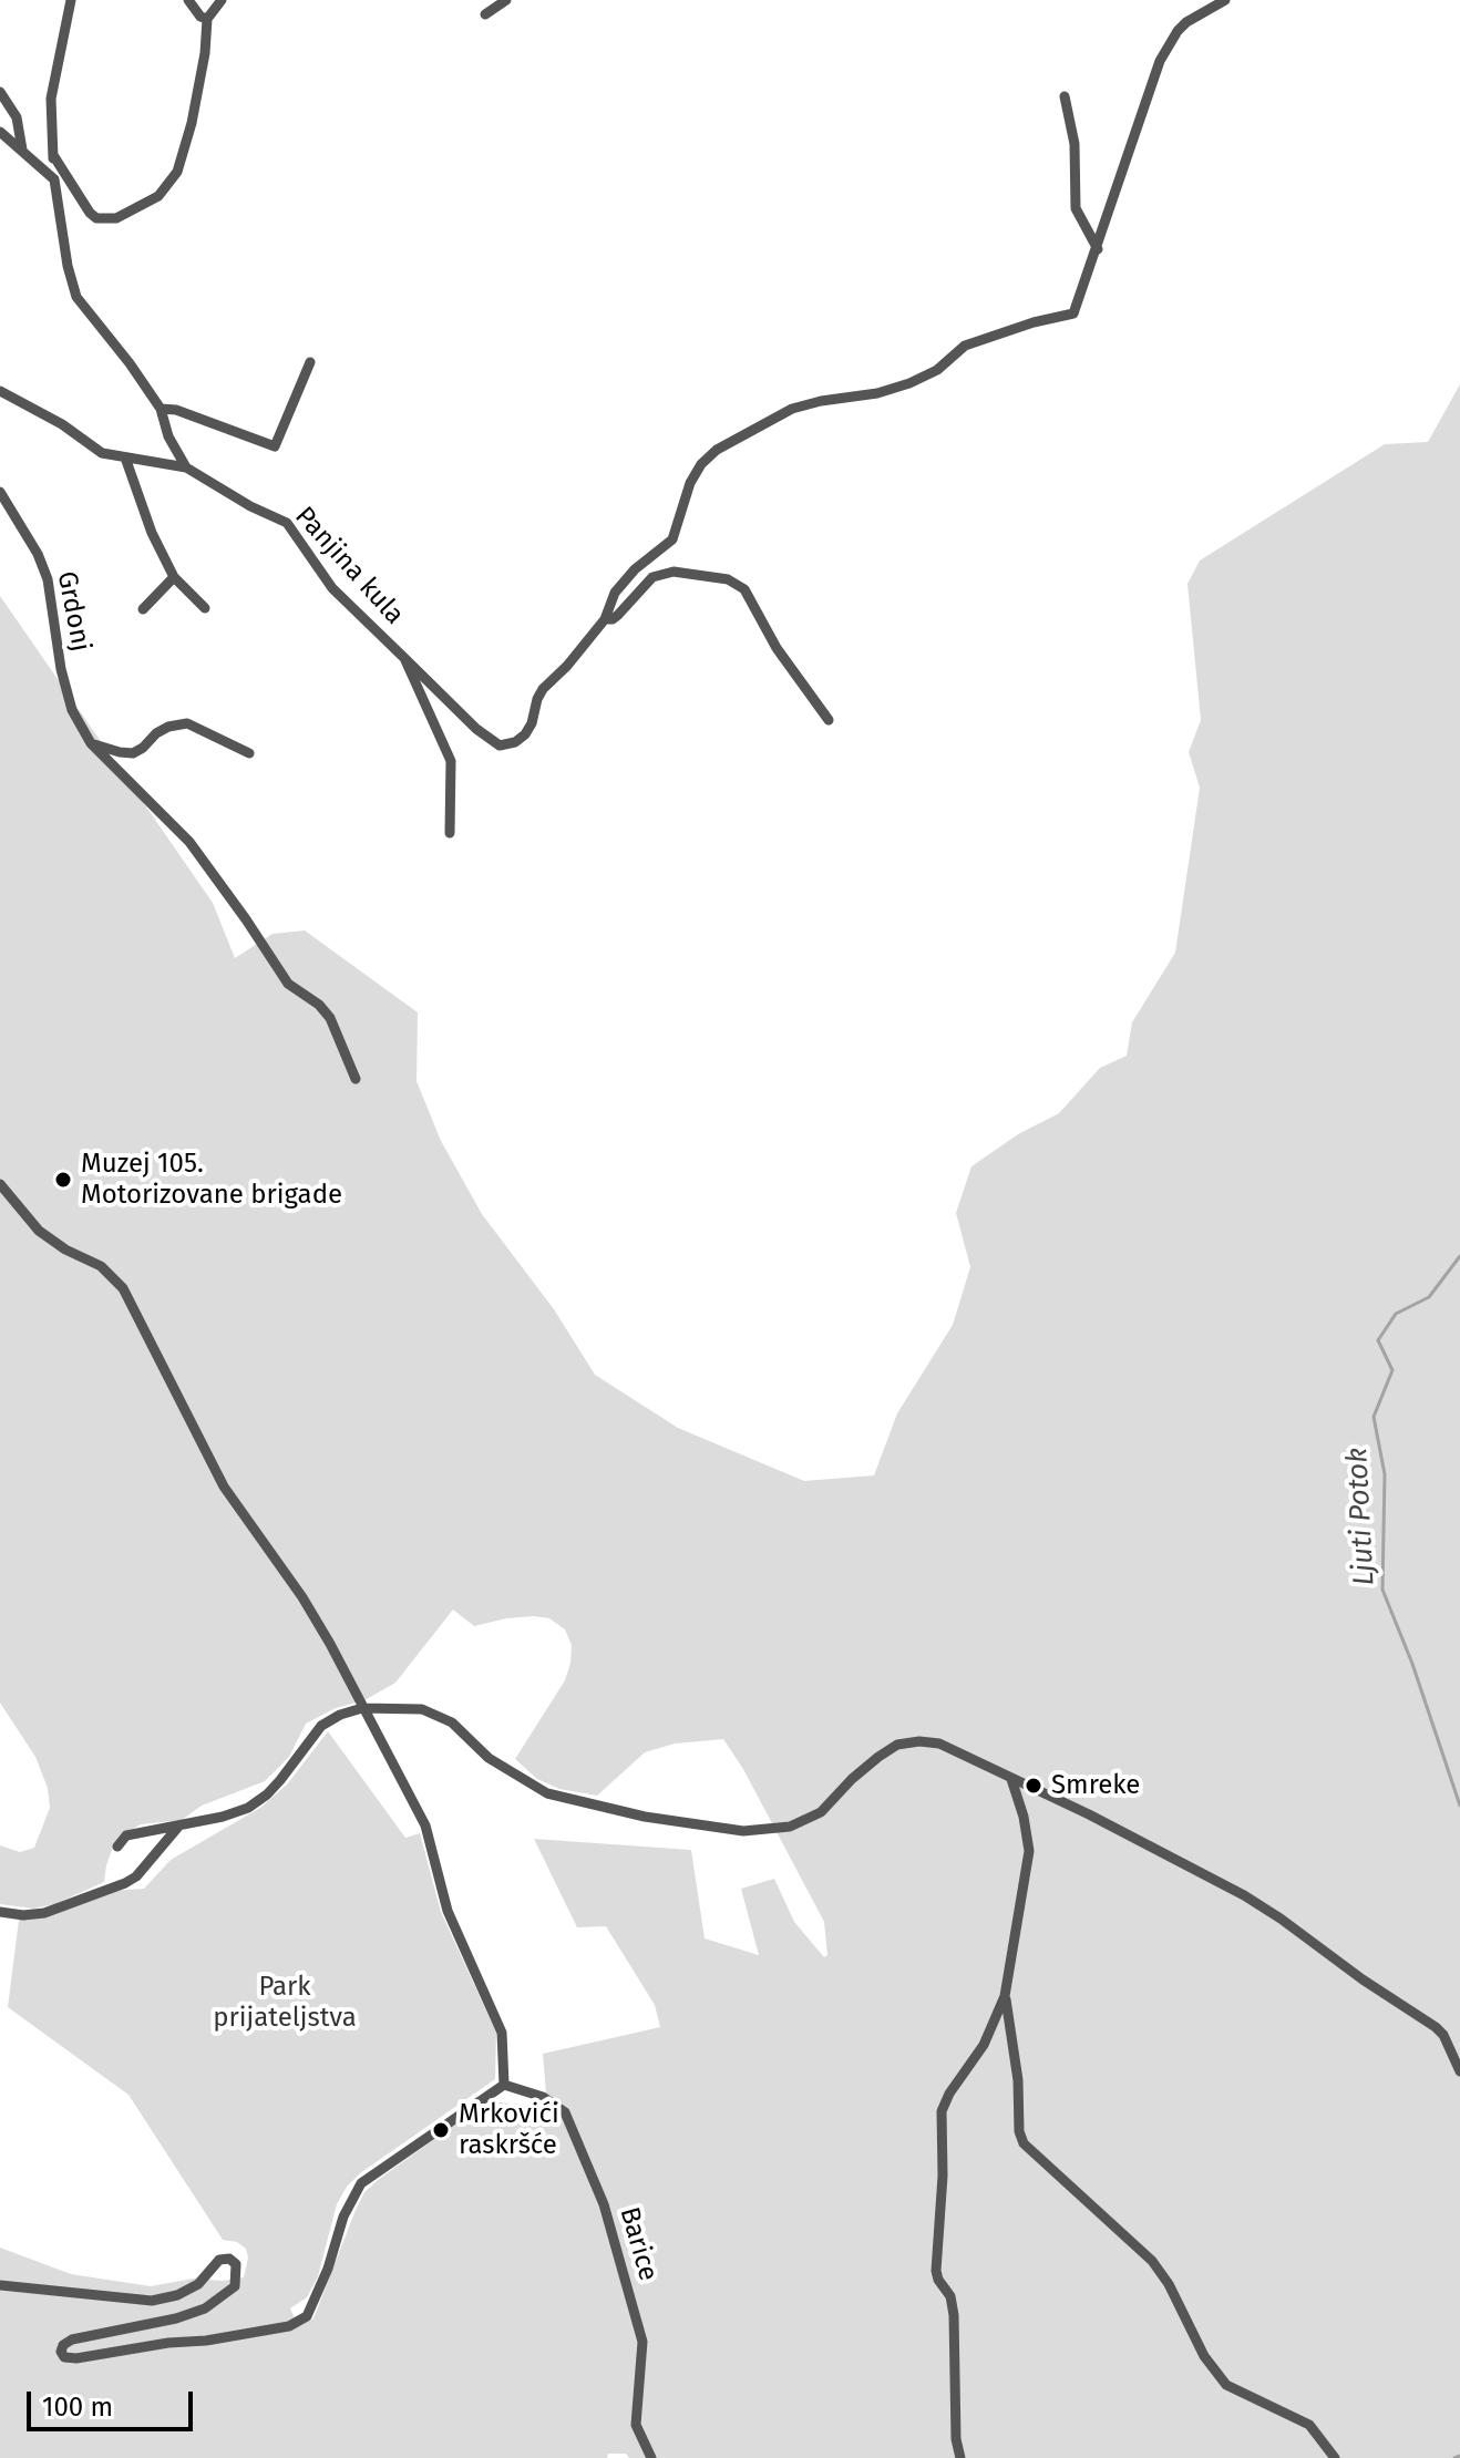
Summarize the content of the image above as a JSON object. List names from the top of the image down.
{
  "streets": {
    "street": ["Panjina kula", "Grdonj", "Barice"]
  },
  "water": ["Ljuti Potok"],
  "parks": ["Park prijateljstva"],
  "places": ["Muzej 105. Motorizovane brigade", "Smreke", "Mrkovići raskršće"],
  "scale_bar": "100 m"
}
